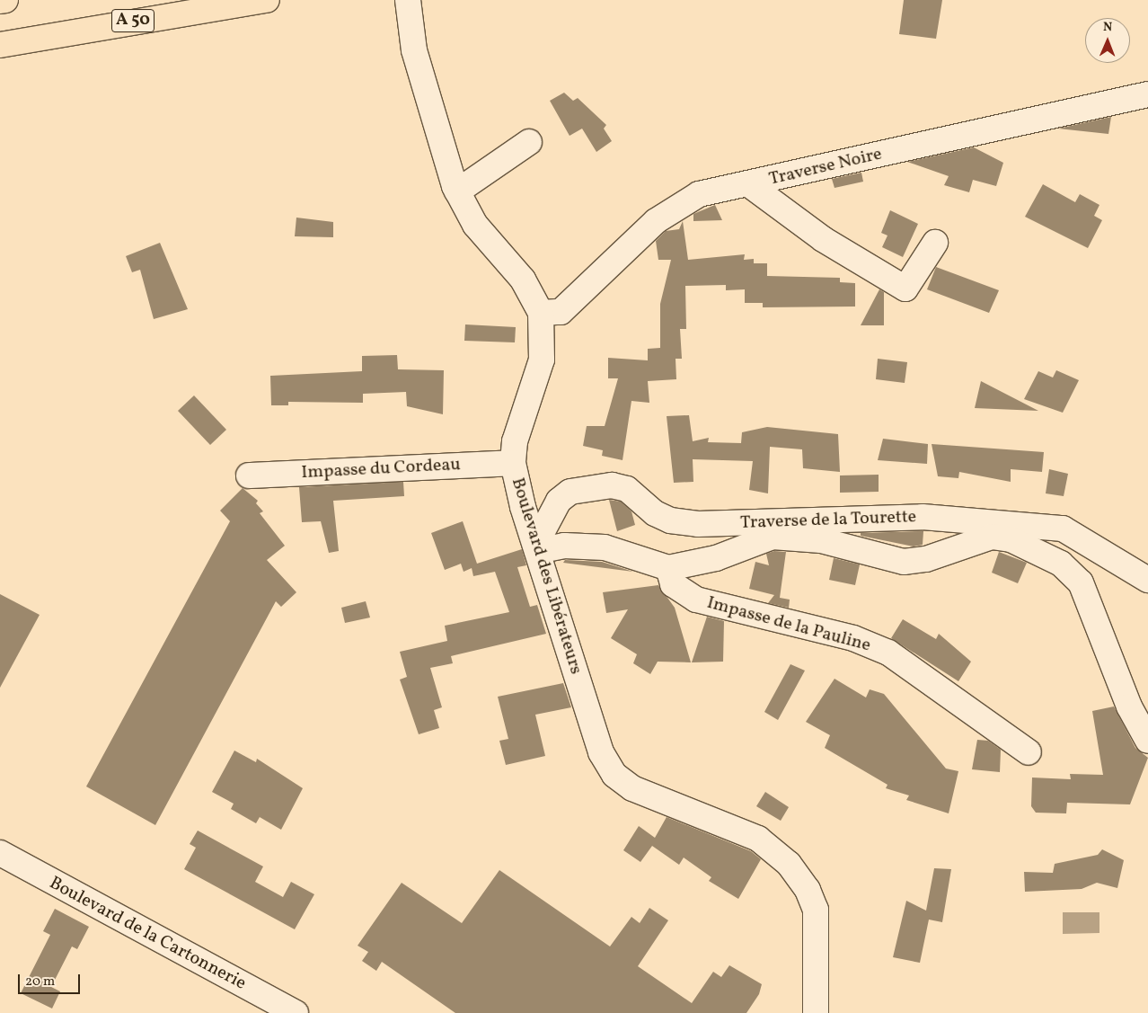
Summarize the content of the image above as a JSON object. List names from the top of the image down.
{
  "streets": {
    "highway": ["A 50"],
    "street": [
      "Traverse Noire",
      "Impasse du Cordeau",
      "Traverse de la Tourette",
      "Boulevard des Libérateurs",
      "Impasse de la Pauline",
      "Boulevard de la Cartonnerie"
    ]
  },
  "crossings": [
    ["Traverse Noire", "Boulevard des Libérateurs"],
    ["Impasse du Cordeau", "Boulevard des Libérateurs"],
    ["Traverse de la Tourette", "Boulevard des Libérateurs"]
  ],
  "scale_bar": "20 m",
  "north": "top"
}
